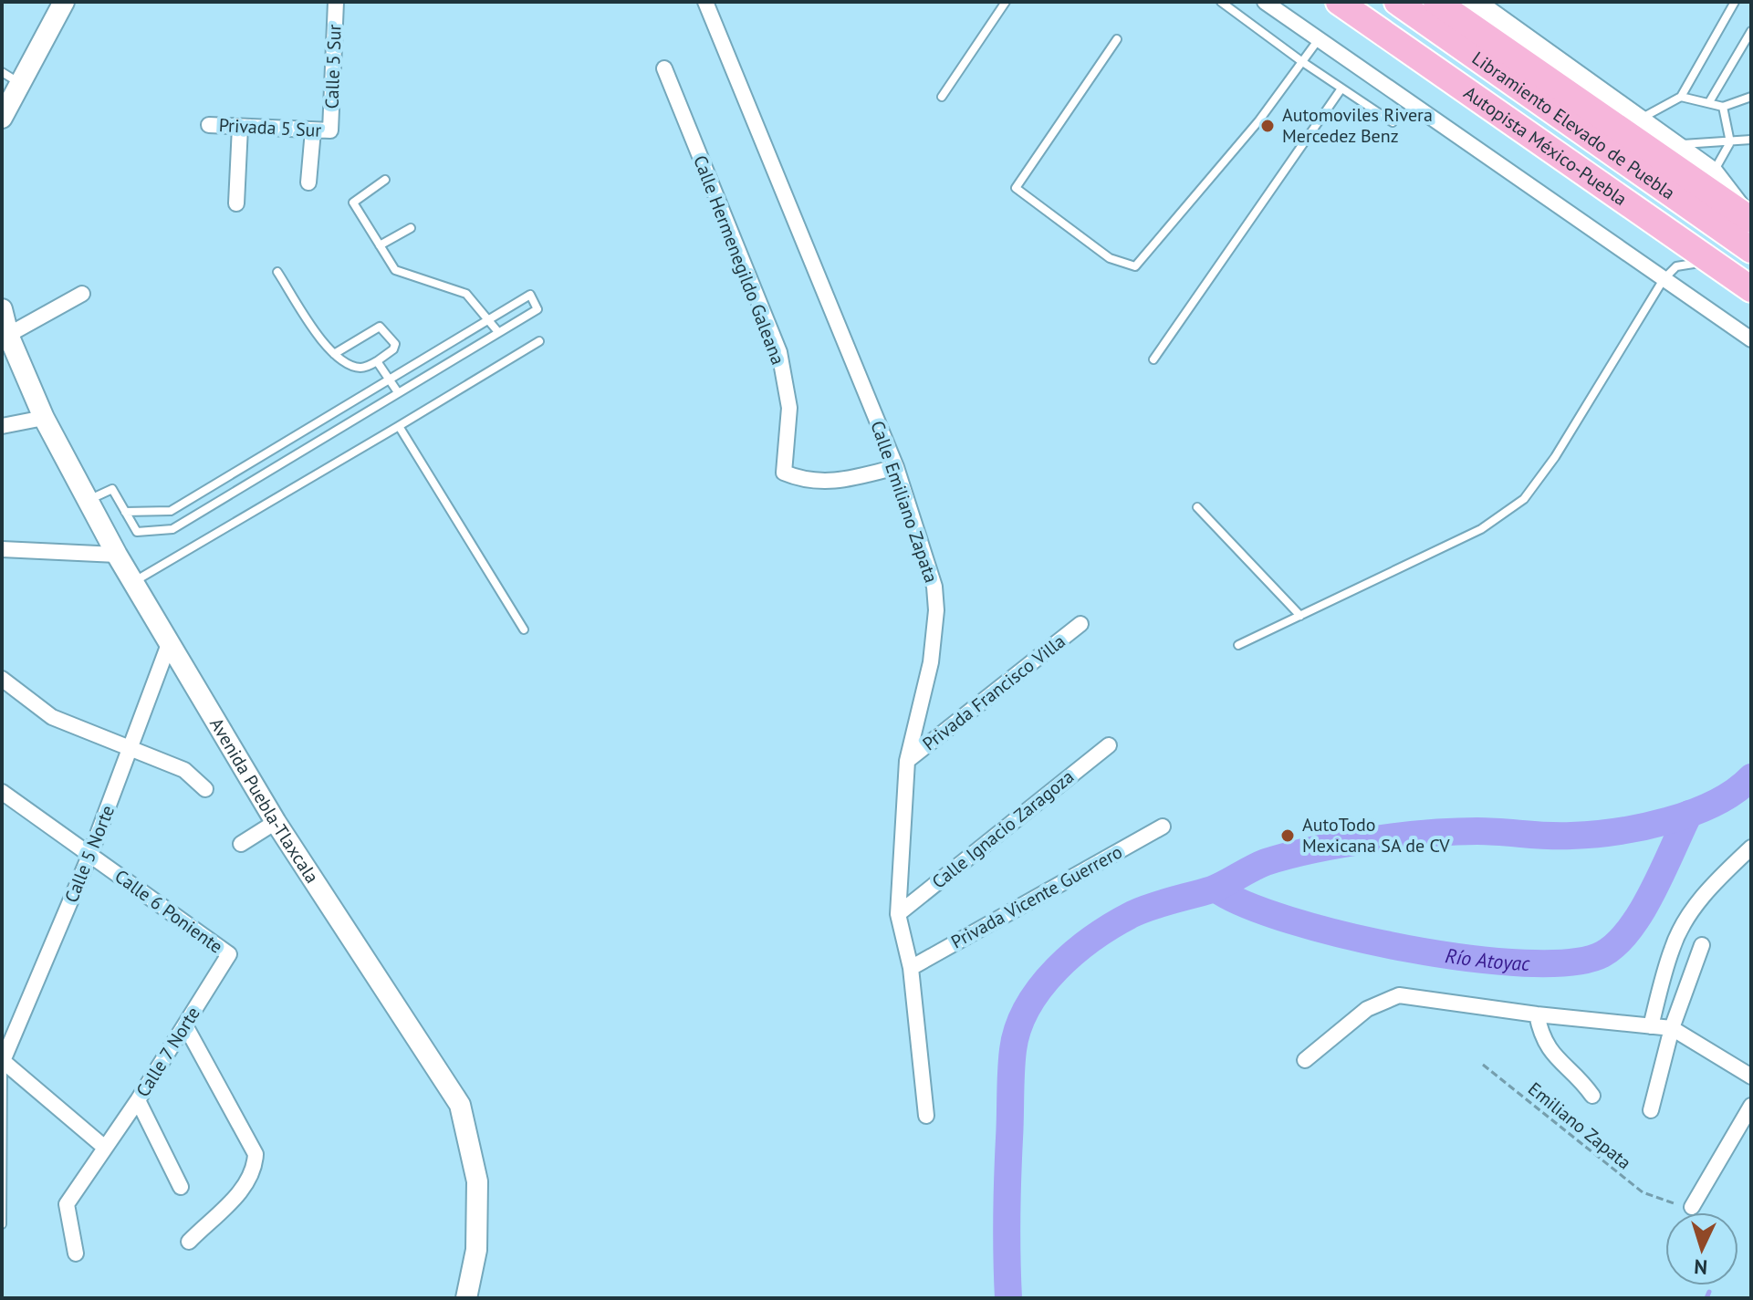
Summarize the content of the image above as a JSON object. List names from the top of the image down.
{
  "streets": {
    "highway": ["Libramiento Elevado de Puebla", "Autopista México-Puebla"],
    "main road": ["Avenida Puebla-Tlaxcala"],
    "street": [
      "Calle 5 Sur",
      "Privada 5 Sur",
      "Calle Hermenegildo Galeana",
      "Calle Emiliano Zapata",
      "Privada Francisco Villa",
      "Calle Ignacio Zaragoza",
      "Calle 5 Norte",
      "Privada Vicente Guerrero",
      "Calle 6 Poniente",
      "Calle 7 Norte"
    ],
    "path": ["Emiliano Zapata"]
  },
  "crossings": [
    ["Calle 5 Sur", "Privada 5 Sur"],
    ["Calle Hermenegildo Galeana", "Calle Emiliano Zapata"],
    ["Calle Emiliano Zapata", "Privada Francisco Villa"],
    ["Calle Emiliano Zapata", "Calle Ignacio Zaragoza"],
    ["Calle Emiliano Zapata", "Privada Vicente Guerrero"],
    ["Avenida Puebla-Tlaxcala", "Calle 5 Norte"],
    ["Calle 5 Norte", "Calle 6 Poniente"],
    ["Calle 6 Poniente", "Calle 7 Norte"]
  ],
  "water": ["Río Atoyac"],
  "places": ["Automoviles Rivera Mercedez Benz", "AutoTodo Mexicana SA de CV"],
  "north": "bottom"
}
